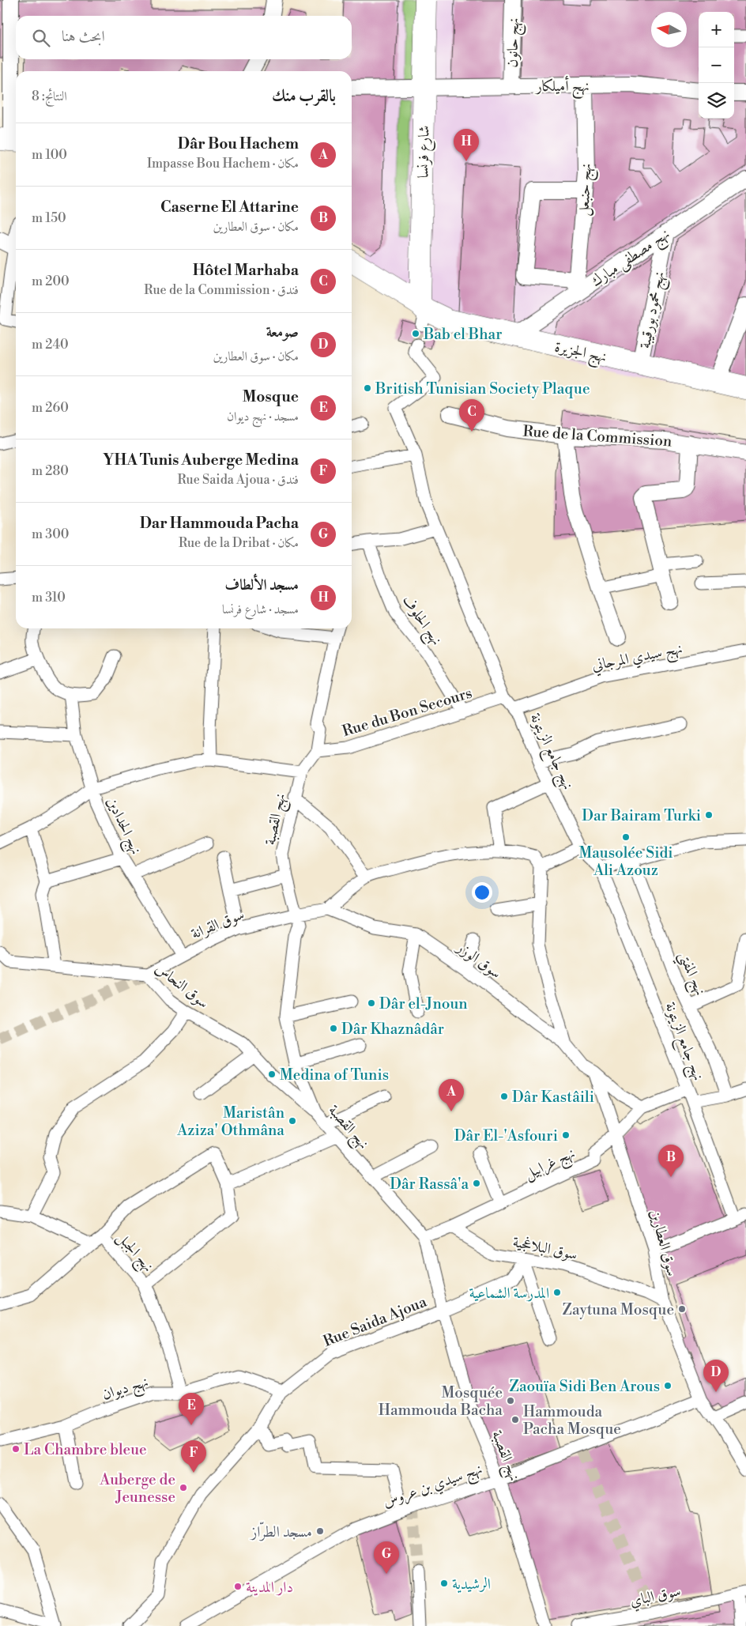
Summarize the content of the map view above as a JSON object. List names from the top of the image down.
{
  "streets": {
    "main road": ["شارع فرنسا", "نهج الجزيرة"],
    "street": [
      "نهج حانون",
      "نهج أميلكار",
      "نهج حنبعل",
      "نهج مصطفى مبارك",
      "نهج محمود بورقيبة",
      "Rue de la Commission",
      "نهج الحلوف",
      "نهج سيدي المرجاني",
      "Rue du Bon Secours",
      "نهج جامع الزيتونة",
      "نهج القصبة",
      "نهج الحدادين",
      "سوق القرانة",
      "سوق الوزر",
      "نهج المفتي",
      "سوق النحاس",
      "نهج غرابيل",
      "سوق العطارين",
      "سوق البلاغجية",
      "نهج الجبل",
      "Rue Saida Ajoua",
      "نهج ديوان",
      "نهج سيدي بن عروس",
      "سوق الباي"
    ]
  },
  "crossings": [
    ["نهج حانون", "نهج أميلكار"],
    ["نهج أميلكار", "شارع فرنسا"],
    ["نهج أميلكار", "نهج حنبعل"],
    ["شارع فرنسا", "نهج الجزيرة"],
    ["نهج حنبعل", "نهج مصطفى مبارك"],
    ["نهج مصطفى مبارك", "نهج محمود بورقيبة"],
    ["نهج مصطفى مبارك", "نهج الجزيرة"],
    ["نهج محمود بورقيبة", "نهج الجزيرة"],
    ["نهج الحلوف", "Rue du Bon Secours"],
    ["نهج سيدي المرجاني", "نهج جامع الزيتونة"],
    ["Rue du Bon Secours", "نهج جامع الزيتونة"],
    ["Rue du Bon Secours", "نهج القصبة"],
    ["نهج جامع الزيتونة", "نهج غرابيل"],
    ["نهج القصبة", "سوق القرانة"],
    ["نهج القصبة", "سوق النحاس"],
    ["نهج القصبة", "Rue Saida Ajoua"],
    ["نهج القصبة", "نهج سيدي بن عروس"],
    ["نهج الحدادين", "سوق القرانة"],
    ["سوق القرانة", "سوق الوزر"],
    ["سوق القرانة", "سوق النحاس"],
    ["سوق الوزر", "سوق العطارين"],
    ["نهج غرابيل", "سوق العطارين"],
    ["نهج غرابيل", "سوق البلاغجية"],
    ["سوق العطارين", "سوق البلاغجية"],
    ["سوق العطارين", "نهج سيدي بن عروس"],
    ["سوق البلاغجية", "Rue Saida Ajoua"],
    ["نهج الجبل", "نهج ديوان"],
    ["Rue Saida Ajoua", "نهج ديوان"]
  ],
  "places": [
    "Bab el Bhar",
    "British Tunisian Society Plaque",
    "Dar Bairam Turki",
    "Mausolée Sidi Ali Azouz",
    "Dâr el-Jnoun",
    "Dâr Khaznâdâr",
    "Medina of Tunis",
    "Dâr Kastâili",
    "Maristân Aziza' Othmâna",
    "Dâr El-'Asfouri",
    "Dâr Rassâ'a",
    "المدرسة الشماعية",
    "Zaytuna Mosque",
    "Zaouïa Sidi Ben Arous",
    "Mosquée Hammouda Bacha",
    "Hammouda Pacha Mosque",
    "La Chambre bleue",
    "Auberge de Jeunesse",
    "مسجد الطرّاز",
    "الرشيدية",
    "دار المدينة"
  ],
  "north": "left",
  "page": {
    "map_buttons": ["+", "−"],
    "search": "ابحث هنا",
    "heading": ["بالقرب منك", "النتائج: 8"],
    "list": [
      {
        "mark": "A",
        "name": "Dâr Bou Hachem",
        "note": "مكان · Impasse Bou Hachem",
        "value": "100 m"
      },
      {
        "mark": "B",
        "name": "Caserne El Attarine",
        "note": "مكان · سوق العطارين",
        "value": "150 m"
      },
      {
        "mark": "C",
        "name": "Hôtel Marhaba",
        "note": "فندق · Rue de la Commission",
        "value": "200 m"
      },
      {
        "mark": "D",
        "name": "صومعة",
        "note": "مكان · سوق العطارين",
        "value": "240 m"
      },
      {
        "mark": "E",
        "name": "Mosque",
        "note": "مسجد · نهج ديوان",
        "value": "260 m"
      },
      {
        "mark": "F",
        "name": "YHA Tunis Auberge Medina",
        "note": "فندق · Rue Saida Ajoua",
        "value": "280 m"
      },
      {
        "mark": "G",
        "name": "Dar Hammouda Pacha",
        "note": "مكان · Rue de la Dribat",
        "value": "300 m"
      },
      {
        "mark": "H",
        "name": "مسجد الألطاف",
        "note": "مسجد · شارع فرنسا",
        "value": "310 m"
      }
    ],
    "pins": [
      "H",
      "C",
      "A",
      "B",
      "D",
      "E",
      "F",
      "G"
    ]
  }
}
